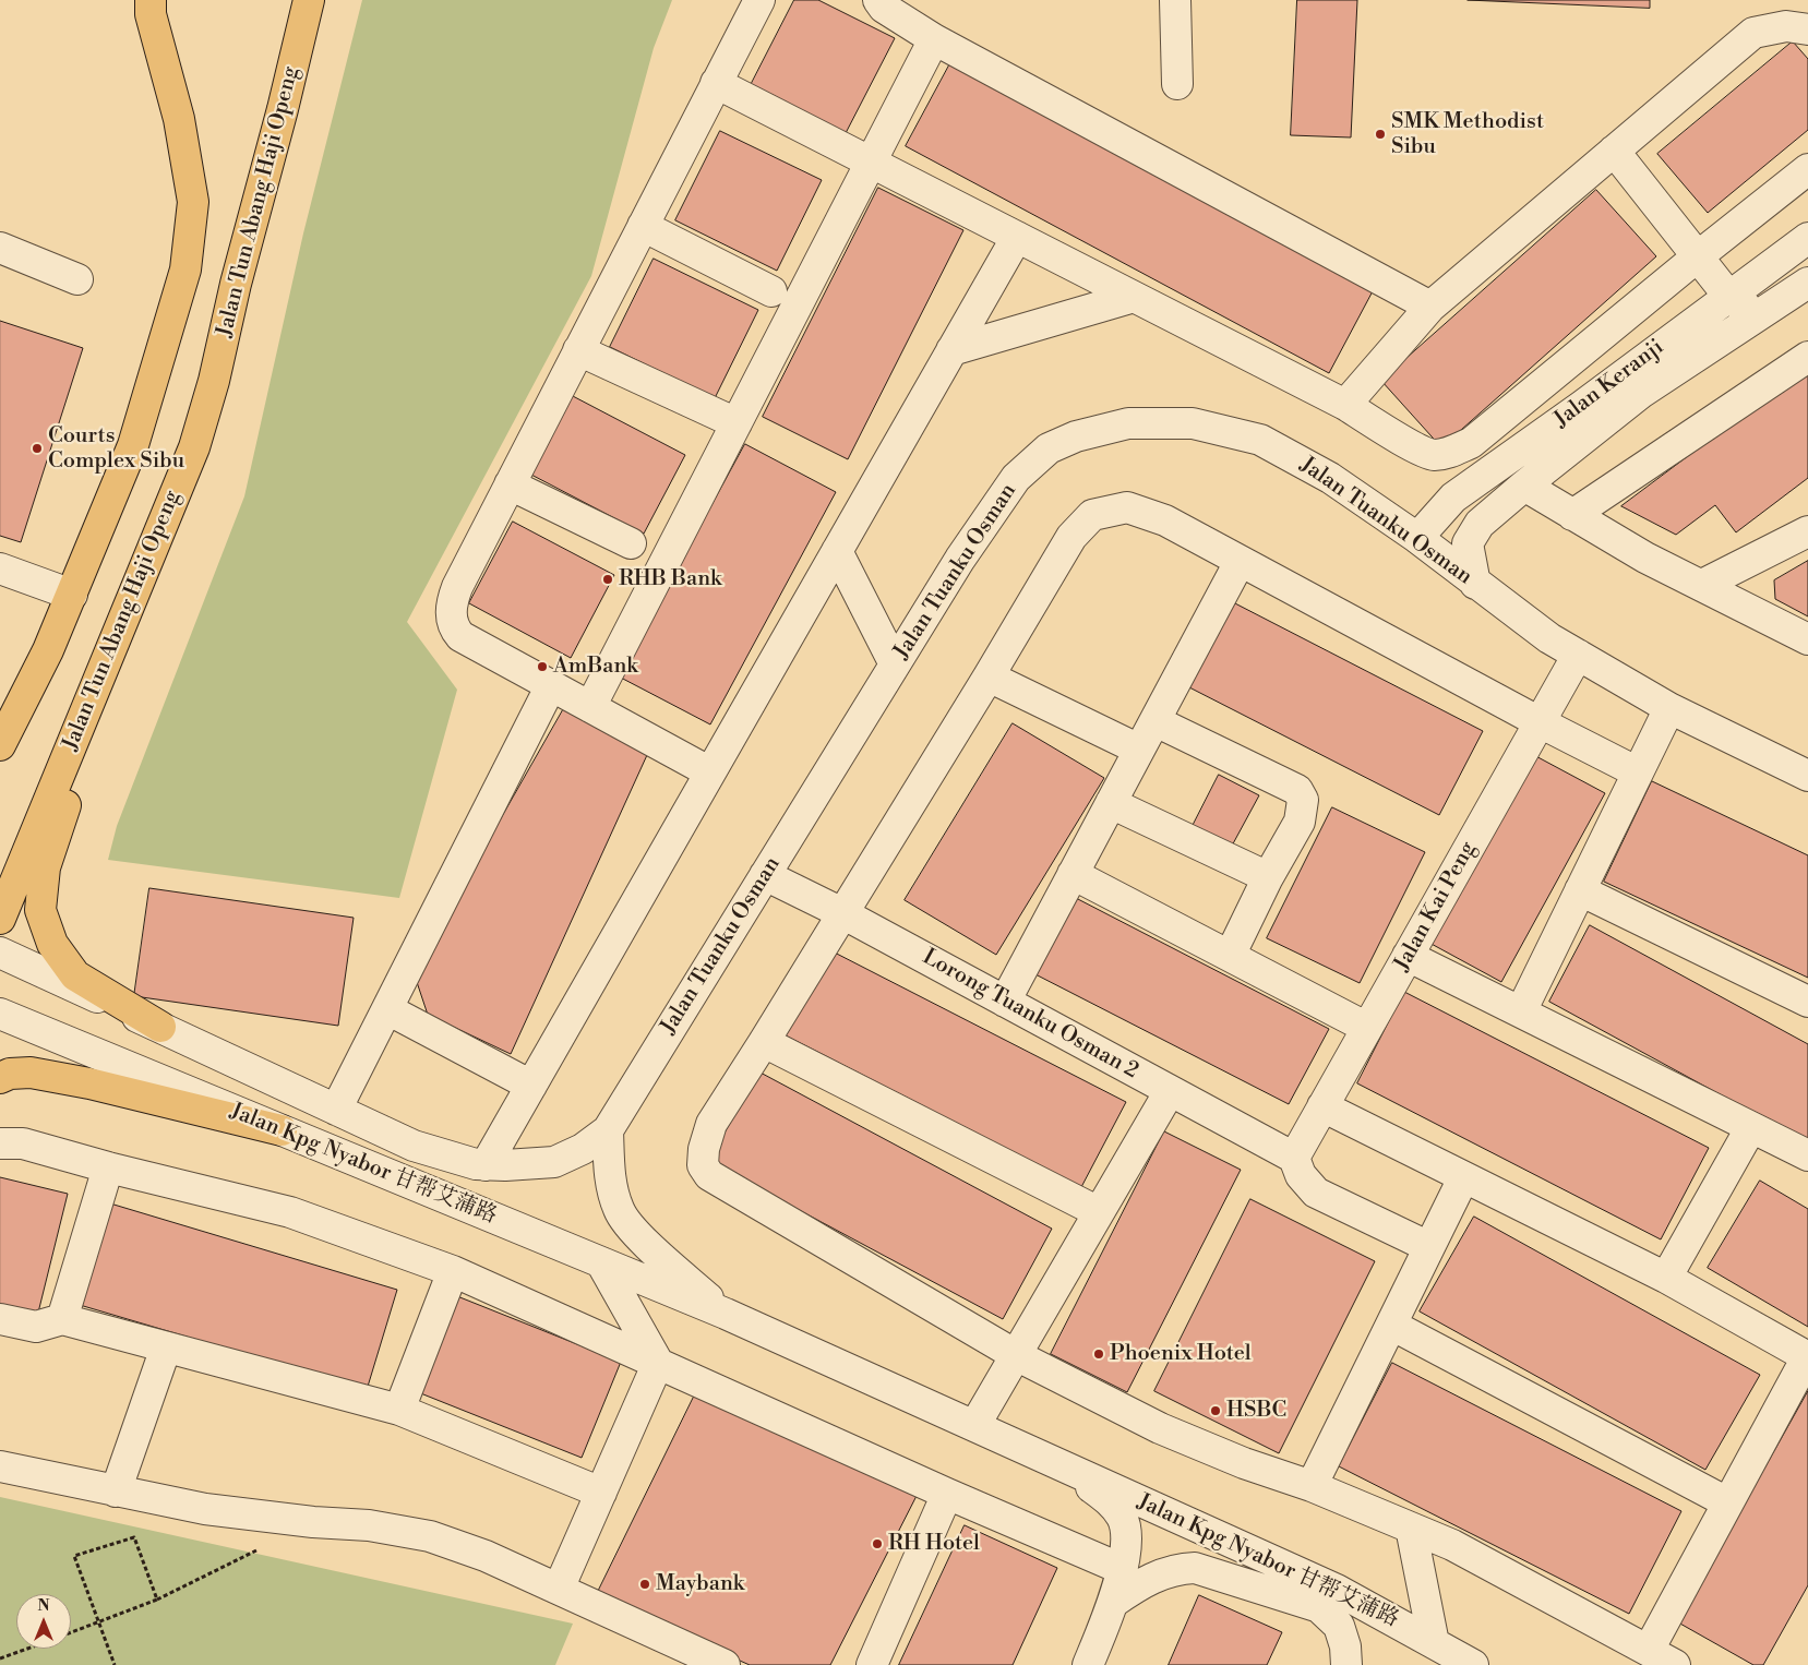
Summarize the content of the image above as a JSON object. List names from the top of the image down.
{
  "streets": {
    "main road": ["Jalan Tun Abang Haji Openg"],
    "street": [
      "Jalan Keranji",
      "Jalan Tuanku Osman",
      "Jalan Kai Peng",
      "Lorong Tuanku Osman 2",
      "Jalan Kpg Nyabor 甘帮艾蒲路"
    ]
  },
  "crossings": [
    ["Jalan Keranji", "Jalan Tuanku Osman"],
    ["Jalan Tuanku Osman", "Jalan Kai Peng"],
    ["Jalan Tuanku Osman", "Lorong Tuanku Osman 2"],
    ["Jalan Tuanku Osman", "Jalan Kpg Nyabor 甘帮艾蒲路"],
    ["Jalan Kai Peng", "Lorong Tuanku Osman 2"]
  ],
  "places": [
    "SMK Methodist Sibu",
    "Courts Complex Sibu",
    "RHB Bank",
    "AmBank",
    "Phoenix Hotel",
    "HSBC",
    "RH Hotel",
    "Maybank"
  ],
  "north": "top"
}
